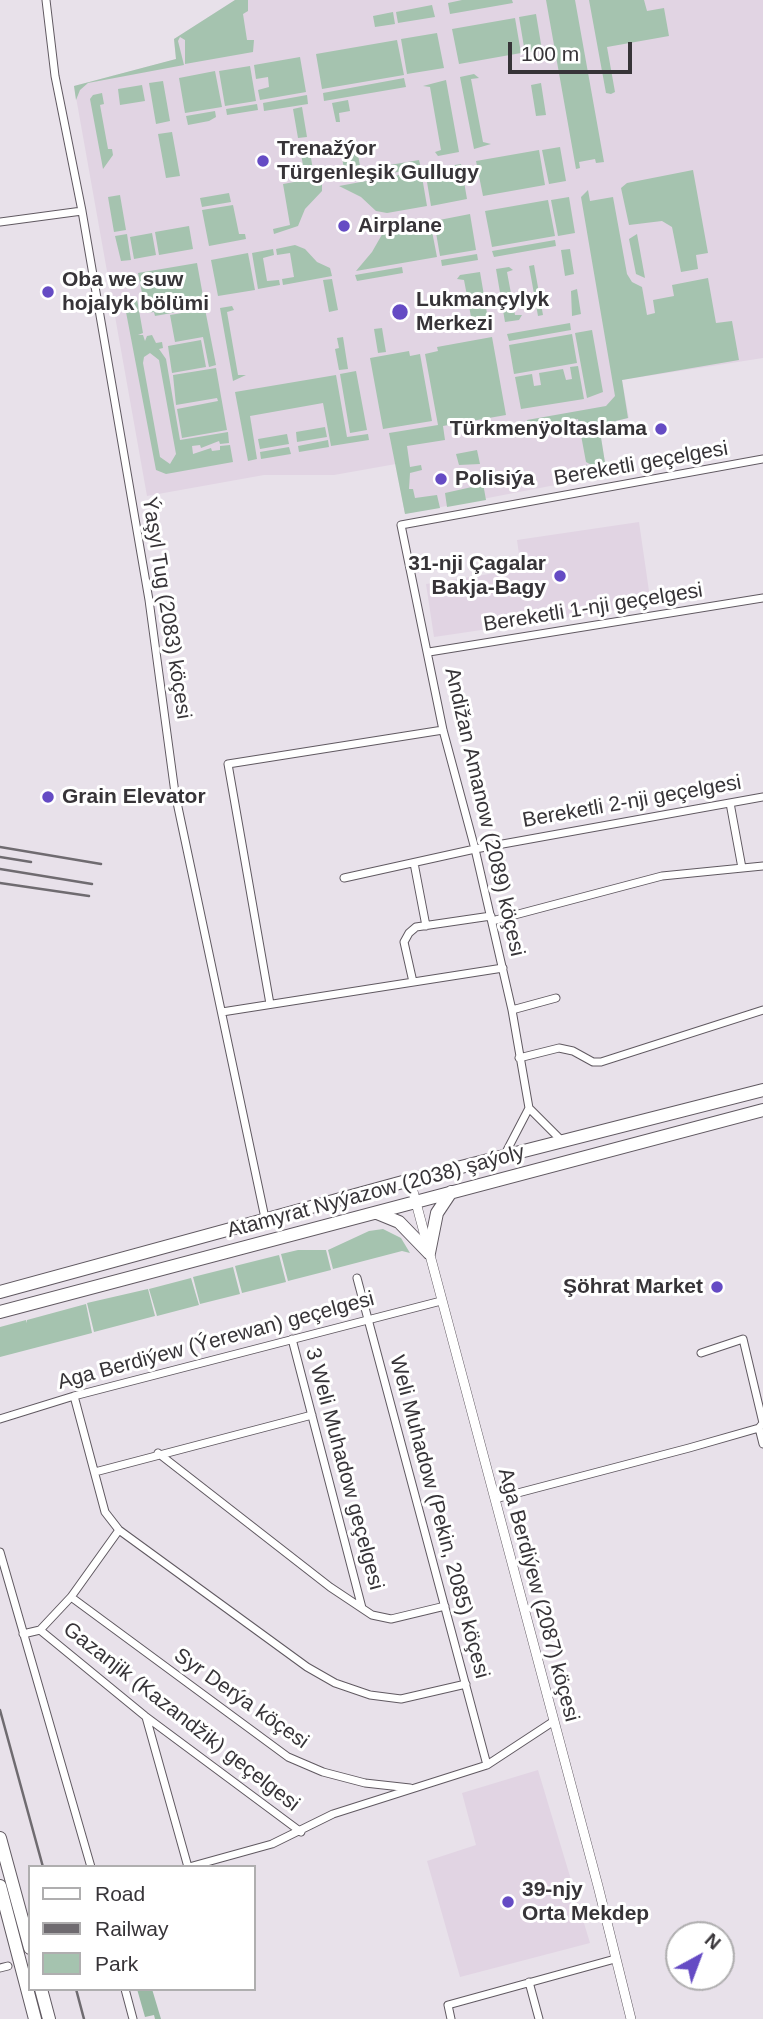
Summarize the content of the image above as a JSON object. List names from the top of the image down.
{
  "streets": {
    "main road": ["Atamyrat Nyýazow (2038) şaýoly"],
    "street": [
      "Bereketli geçelgesi",
      "Ýaşyl Tug (2083) köçesi",
      "Bereketli 1-nji geçelgesi",
      "Bereketli 2-nji geçelgesi",
      "Andižan Amanow (2089) köçesi",
      "Aga Berdiýew (Ýerewan) geçelgesi",
      "3 Weli Muhadow geçelgesi",
      "Weli Muhadow (Pekin, 2085) köçesi",
      "Aga Berdiýew (2087) köçesi",
      "Syr Derýa köçesi",
      "Gazanjik (Kazandžik) geçelgesi"
    ]
  },
  "crossings": [
    ["Bereketli geçelgesi", "Andižan Amanow (2089) köçesi"],
    ["Ýaşyl Tug (2083) köçesi", "Atamyrat Nyýazow (2038) şaýoly"],
    ["Bereketli 1-nji geçelgesi", "Andižan Amanow (2089) köçesi"],
    ["Bereketli 2-nji geçelgesi", "Andižan Amanow (2089) köçesi"],
    ["Atamyrat Nyýazow (2038) şaýoly", "Aga Berdiýew (2087) köçesi"],
    ["Aga Berdiýew (Ýerewan) geçelgesi", "3 Weli Muhadow geçelgesi"],
    ["Aga Berdiýew (Ýerewan) geçelgesi", "Weli Muhadow (Pekin, 2085) köçesi"],
    ["Aga Berdiýew (Ýerewan) geçelgesi", "Aga Berdiýew (2087) köçesi"]
  ],
  "places": [
    "Trenažýor Türgenleşik Gullugy",
    "Airplane",
    "Oba we suw hojalyk bölümi",
    "Lukmançylyk Merkezi",
    "Türkmenÿoltaslama",
    "Polisiýa",
    "31-nji Çagalar Bakja-Bagy",
    "Grain Elevator",
    "Şöhrat Market",
    "39-njy Orta Mekdep"
  ],
  "legend": ["Road", "Railway", "Park"],
  "scale_bar": "100 m",
  "north": "top right"
}
